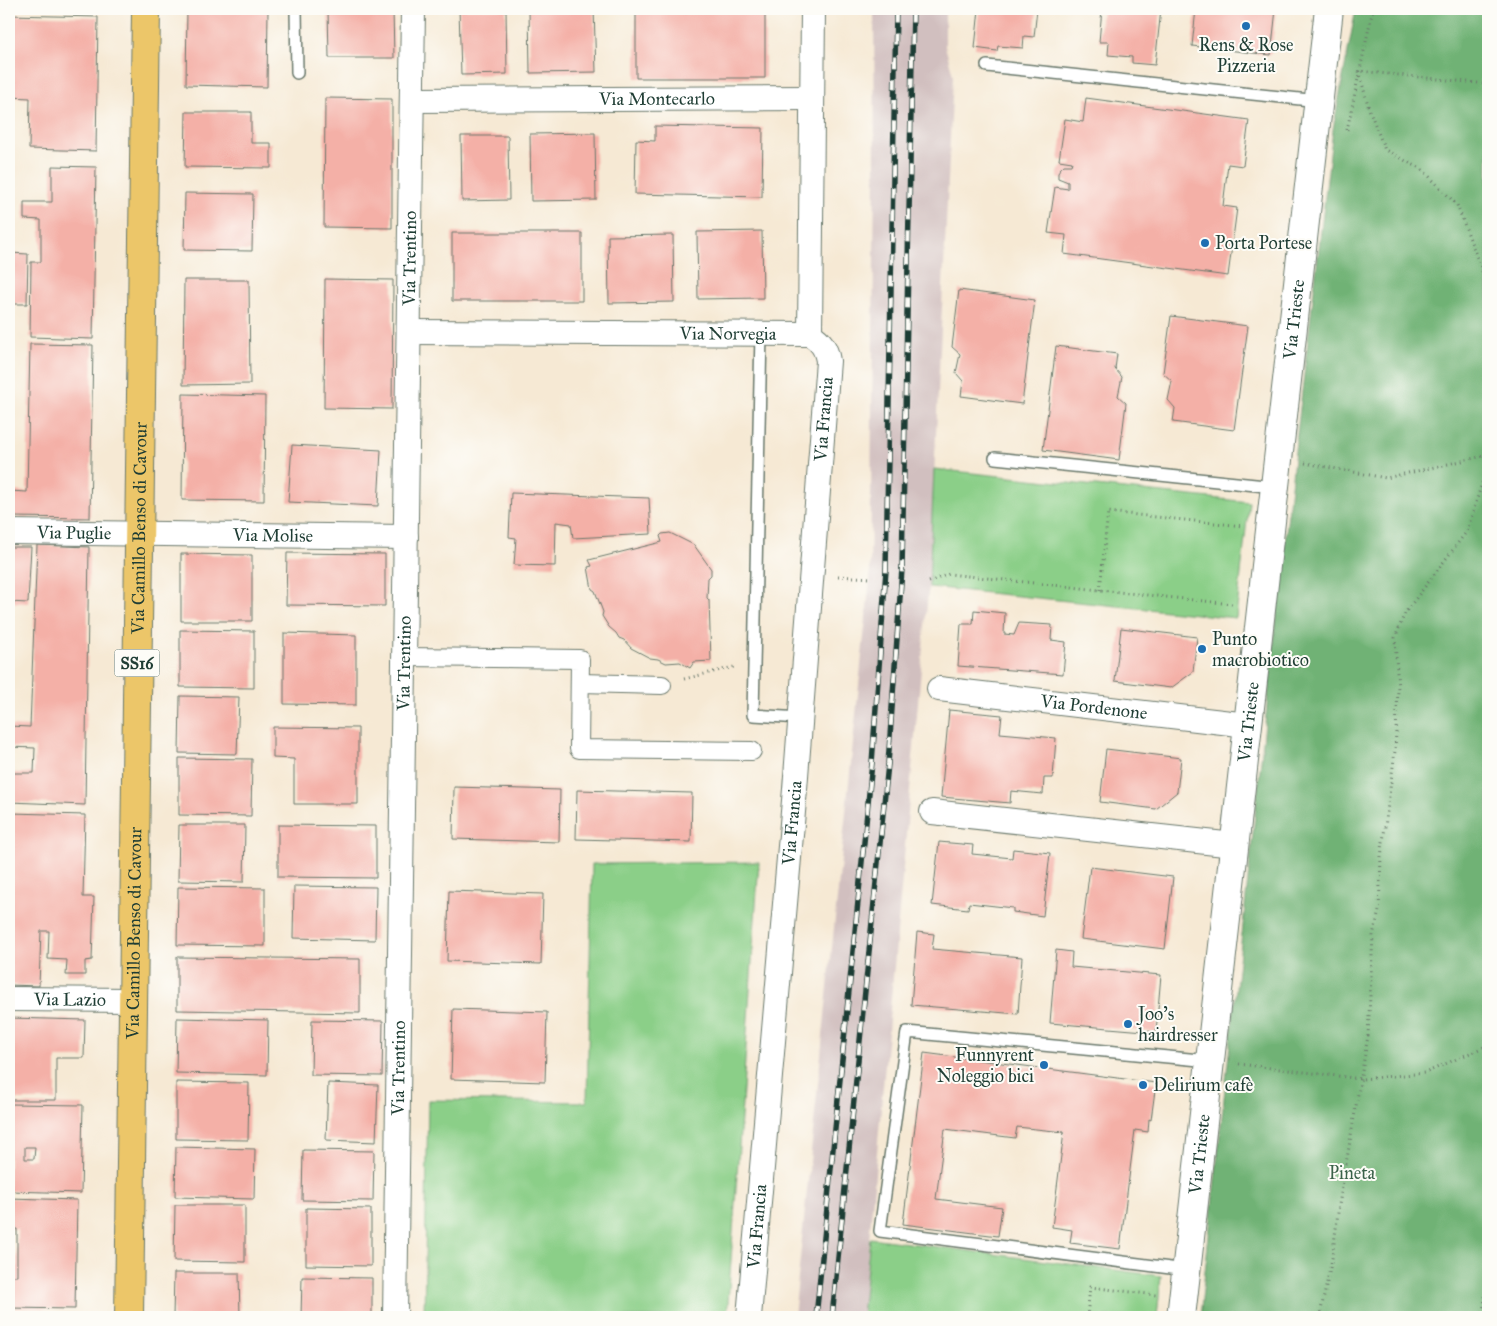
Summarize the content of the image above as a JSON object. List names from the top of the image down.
{
  "streets": {
    "main road": ["Via Camillo Benso di Cavour", "SS16"],
    "street": [
      "Via Montecarlo",
      "Via Trentino",
      "Via Trieste",
      "Via Norvegia",
      "Via Francia",
      "Via Puglie",
      "Via Molise",
      "Via Pordenone",
      "Via Lazio"
    ]
  },
  "crossings": [
    ["Via Montecarlo", "Via Trentino"],
    ["Via Trentino", "Via Norvegia"],
    ["Via Trentino", "Via Molise"],
    ["Via Trieste", "Via Pordenone"],
    ["Via Norvegia", "Via Francia"],
    ["Via Camillo Benso di Cavour", "Via Puglie"],
    ["Via Camillo Benso di Cavour", "Via Molise"],
    ["Via Camillo Benso di Cavour", "Via Lazio"],
    ["Via Puglie", "Via Molise"]
  ],
  "parks": ["Pineta"],
  "places": [
    "Rens & Rose Pizzeria",
    "Porta Portese",
    "Punto macrobiotico",
    "Joo's hairdresser",
    "Funnyrent Noleggio bici",
    "Delirium cafè"
  ]
}
